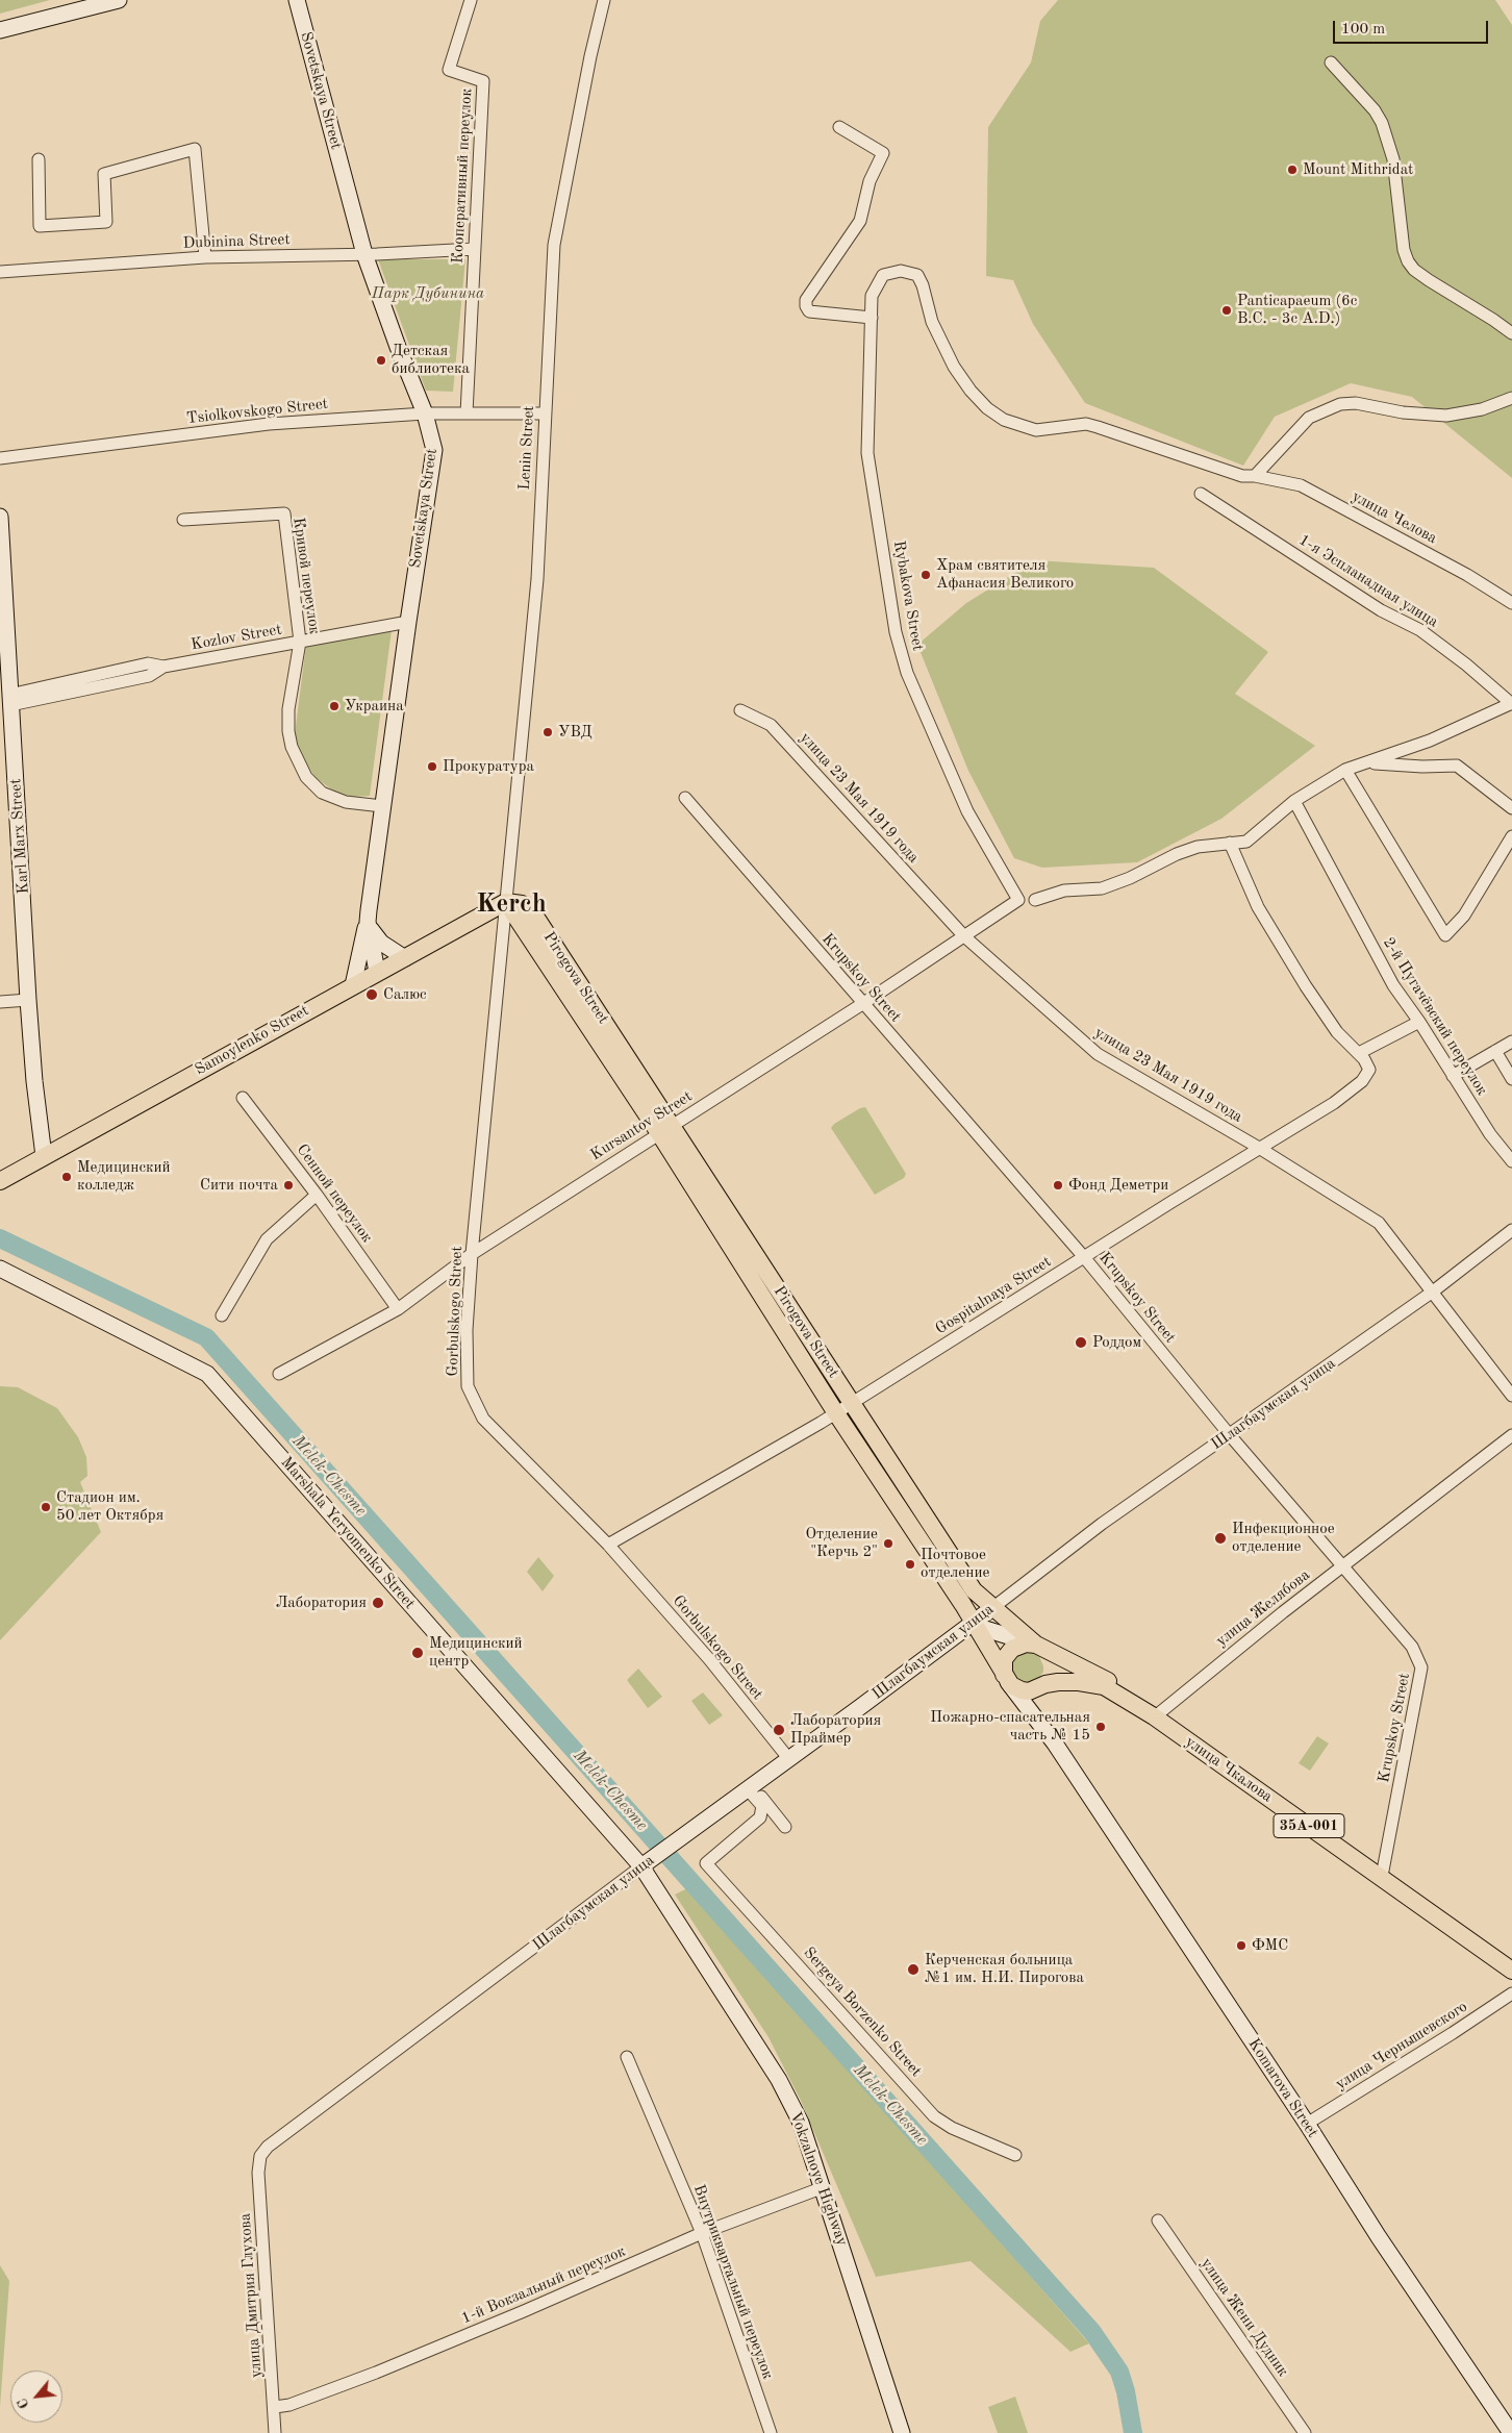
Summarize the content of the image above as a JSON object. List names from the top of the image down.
{
  "streets": {
    "main road": [
      "Sovetskaya Street",
      "Karl Marx Street",
      "Pirogova Street",
      "Samoylenko Street",
      "Шлагбаумская улица",
      "Marshala Yeryomenko Street",
      "улица Чкалова",
      "35А-001",
      "Komarova Street",
      "Vokzalnoye Highway"
    ],
    "street": [
      "Кооперативный переулок",
      "Dubinina Street",
      "Tsiolkovskogo Street",
      "Lenin Street",
      "улица Челова",
      "Кривой переулок",
      "1-я Эспланадная улица",
      "Rybakova Street",
      "Kozlov Street",
      "улица 23 Мая 1919 года",
      "Krupskoy Street",
      "2-й Пугачёвский переулок",
      "Kursantov Street",
      "Сенной переулок",
      "Gospitalnaya Street",
      "Gorbulskogo Street",
      "улица Желябова",
      "Sergeya Borzenko Street",
      "улица Чернышевского",
      "Внутриквартальный переулок",
      "1-й Вокзальный переулок",
      "улица Дмитрия Глухова",
      "улица Жени Дудник"
    ]
  },
  "crossings": [
    ["Sovetskaya Street", "Dubinina Street"],
    ["Sovetskaya Street", "Tsiolkovskogo Street"],
    ["Sovetskaya Street", "Кривой переулок"],
    ["Sovetskaya Street", "Kozlov Street"],
    ["Sovetskaya Street", "Samoylenko Street"],
    ["Кооперативный переулок", "Dubinina Street"],
    ["Кооперативный переулок", "Tsiolkovskogo Street"],
    ["Tsiolkovskogo Street", "Lenin Street"],
    ["Lenin Street", "Pirogova Street"],
    ["Lenin Street", "Samoylenko Street"],
    ["Lenin Street", "Gorbulskogo Street"],
    ["улица Челова", "Rybakova Street"],
    ["Кривой переулок", "Kozlov Street"],
    ["Rybakova Street", "Kursantov Street"],
    ["Kozlov Street", "Karl Marx Street"],
    ["улица 23 Мая 1919 года", "Kursantov Street"],
    ["улица 23 Мая 1919 года", "Gospitalnaya Street"],
    ["улица 23 Мая 1919 года", "Шлагбаумская улица"],
    ["Karl Marx Street", "Samoylenko Street"],
    ["Pirogova Street", "Samoylenko Street"],
    ["Pirogova Street", "Kursantov Street"],
    ["Pirogova Street", "Gospitalnaya Street"],
    ["Pirogova Street", "Gorbulskogo Street"],
    ["Pirogova Street", "Шлагбаумская улица"],
    ["Pirogova Street", "улица Чкалова"],
    ["Pirogova Street", "Komarova Street"],
    ["Krupskoy Street", "Kursantov Street"],
    ["Krupskoy Street", "Gospitalnaya Street"],
    ["Krupskoy Street", "Шлагбаумская улица"],
    ["Krupskoy Street", "улица Желябова"],
    ["Krupskoy Street", "улица Чкалова"],
    ["Samoylenko Street", "Gorbulskogo Street"],
    ["Kursantov Street", "Сенной переулок"],
    ["Kursantov Street", "Gorbulskogo Street"],
    ["Gospitalnaya Street", "Gorbulskogo Street"],
    ["Gorbulskogo Street", "Шлагбаумская улица"],
    ["Шлагбаумская улица", "Marshala Yeryomenko Street"],
    ["Шлагбаумская улица", "Komarova Street"],
    ["Шлагбаумская улица", "Vokzalnoye Highway"],
    ["Шлагбаумская улица", "улица Дмитрия Глухова"],
    ["Marshala Yeryomenko Street", "Vokzalnoye Highway"],
    ["улица Желябова", "улица Чкалова"],
    ["улица Чкалова", "Komarova Street"],
    ["улица Чернышевского", "Komarova Street"],
    ["Vokzalnoye Highway", "1-й Вокзальный переулок"],
    ["Внутриквартальный переулок", "1-й Вокзальный переулок"],
    ["1-й Вокзальный переулок", "улица Дмитрия Глухова"]
  ],
  "districts": ["Kerch"],
  "water": ["Melek-Chesme"],
  "parks": ["Парк Дубинина"],
  "places": [
    "Mount Mithridat",
    "Panticapaeum (6c B.C. - 3c A.D.)",
    "Детская библиотека",
    "Храм святителя Афанасия Великого",
    "Украина",
    "УВД",
    "Прокуратура",
    "Салюс",
    "Медицинский колледж",
    "Сити почта",
    "Фонд Деметри",
    "Роддом",
    "Стадион им. 50 лет Октября",
    "Инфекционное отделение",
    "Отделение \"Керчь 2\"",
    "Почтовое отделение",
    "Лаборатория",
    "Медицинский центр",
    "Пожарно-спасательная часть № 15",
    "Лаборатория Праймер",
    "ФМС",
    "Керченская больница №1 им. Н.И. Пирогова"
  ],
  "scale_bar": "100 m",
  "north": "bottom left"
}
